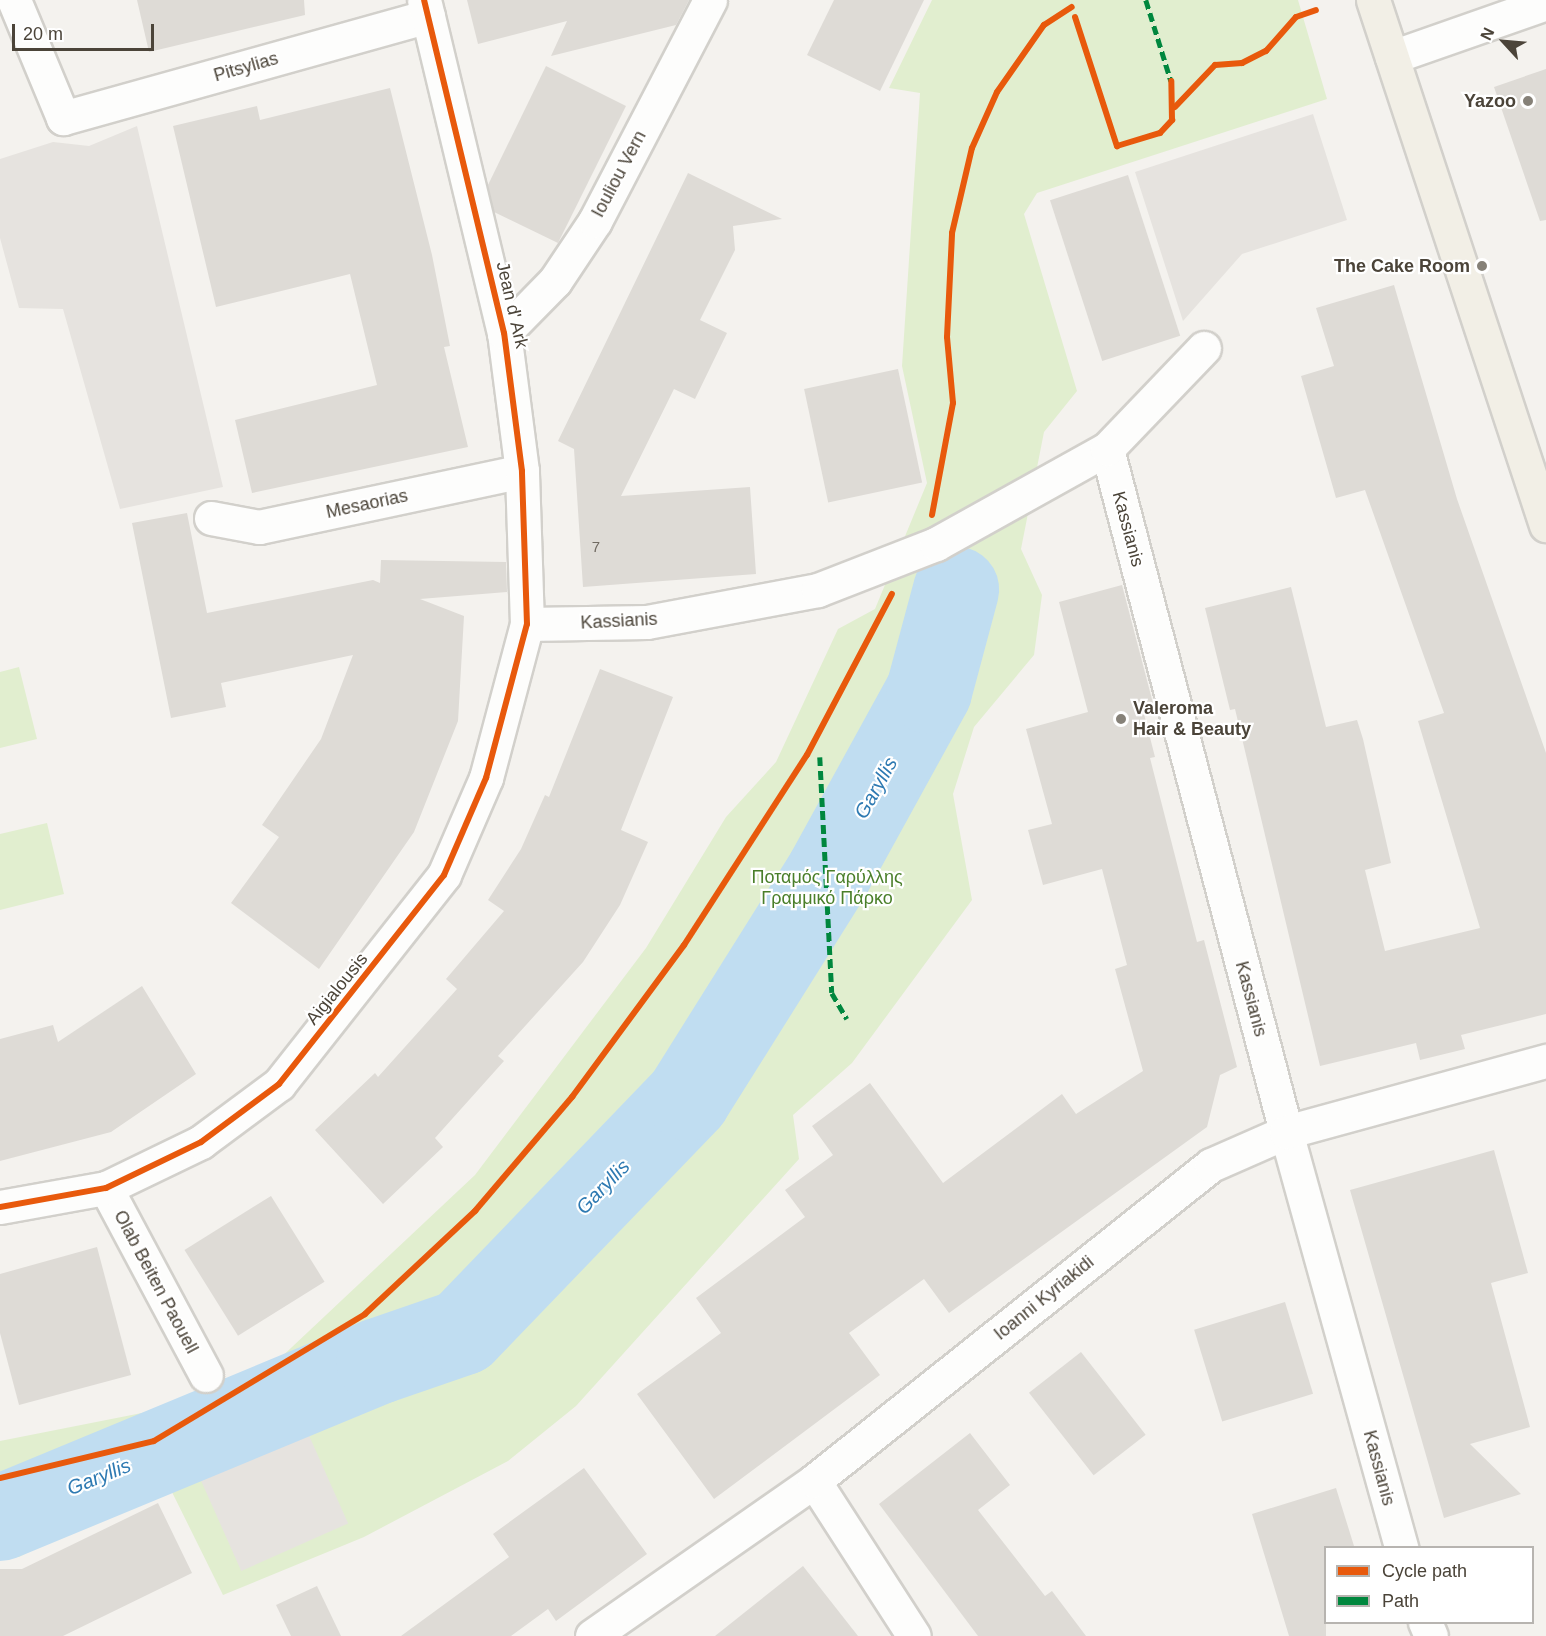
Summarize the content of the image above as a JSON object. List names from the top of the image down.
{
  "streets": {
    "street": [
      "Pitsylias",
      "Iouliou Vern",
      "Jean d' Ark",
      "Mesaorias",
      "Kassianis",
      "Aigialousis",
      "Olab Beiten Paouell",
      "Ioanni Kyriakidi"
    ]
  },
  "crossings": [
    ["Pitsylias", "Jean d' Ark"],
    ["Iouliou Vern", "Jean d' Ark"],
    ["Jean d' Ark", "Mesaorias"],
    ["Jean d' Ark", "Kassianis"],
    ["Jean d' Ark", "Aigialousis"],
    ["Kassianis", "Aigialousis"],
    ["Kassianis", "Ioanni Kyriakidi"],
    ["Aigialousis", "Olab Beiten Paouell"]
  ],
  "water": ["Garyllis"],
  "parks": ["Ποταμός Γαρύλλης Γραμμικό Πάρκο"],
  "places": ["Yazoo", "The Cake Room", "Valeroma Hair & Beauty"],
  "house_numbers": ["7"],
  "legend": ["Cycle path", "Path"],
  "scale_bar": "20 m",
  "north": "top left"
}
